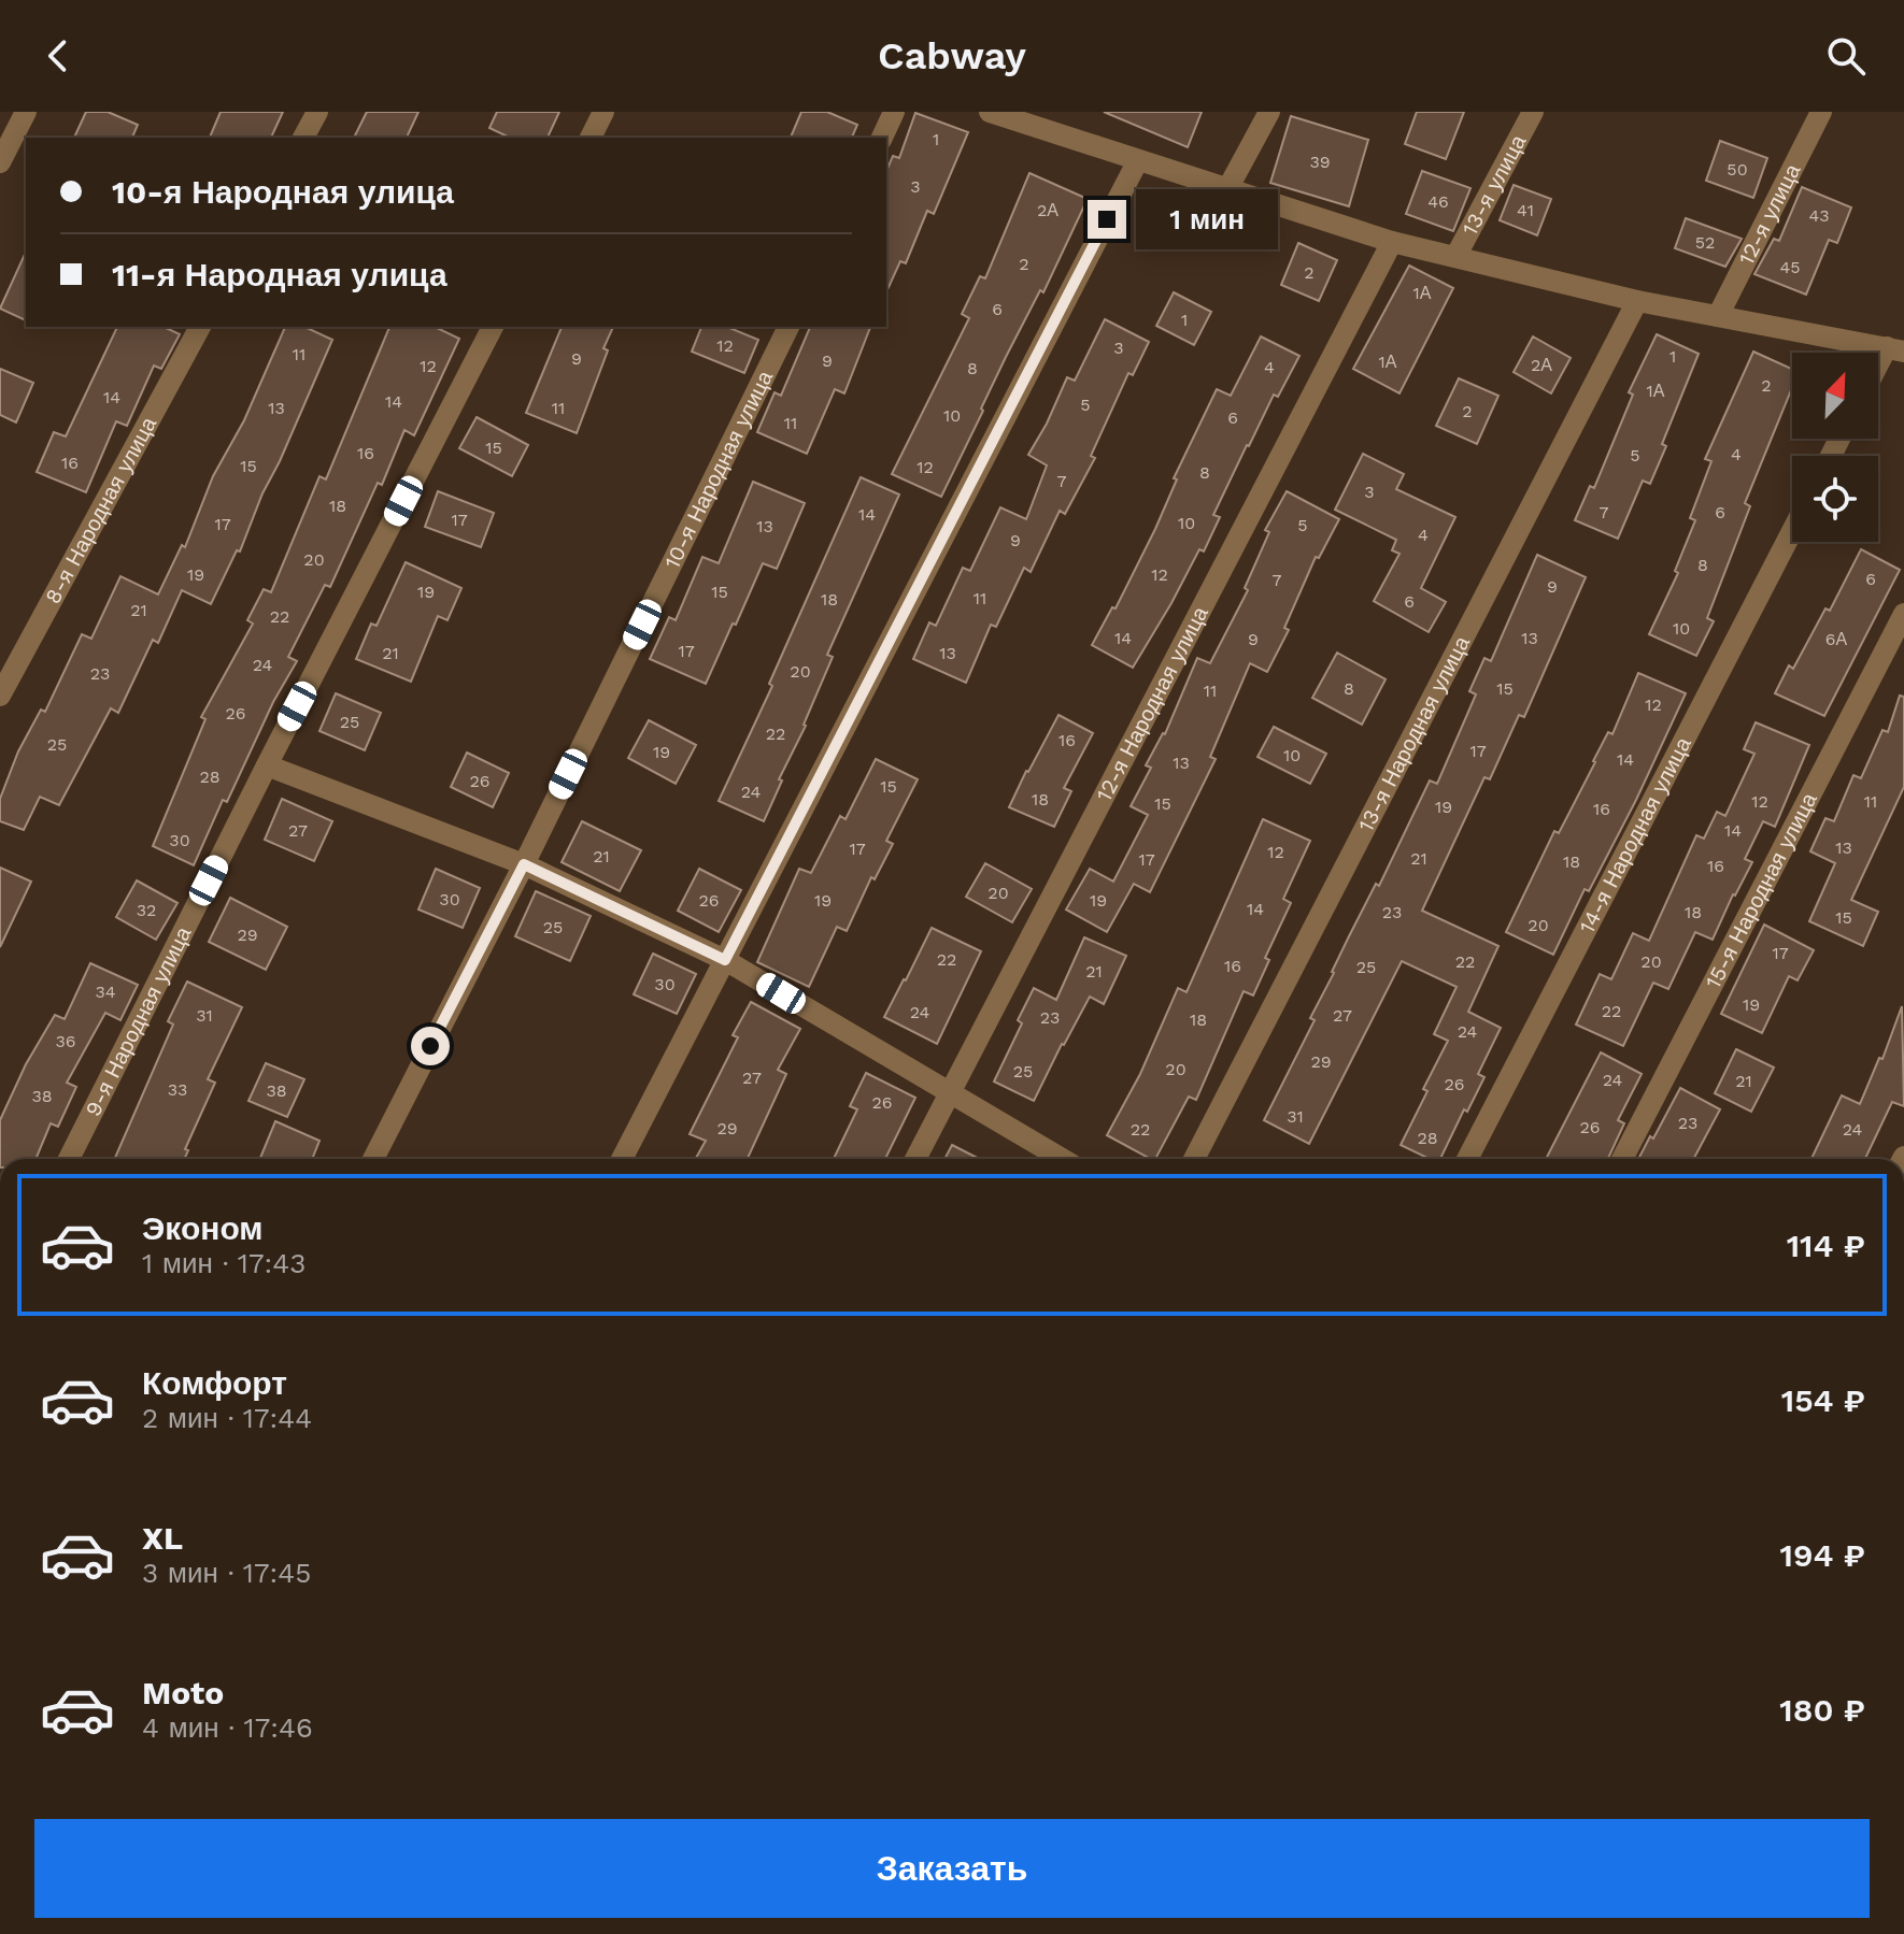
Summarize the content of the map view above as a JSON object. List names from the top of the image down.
{
  "streets": {
    "street": [
      "13-я улица",
      "12-я улица",
      "10-я Народная улица",
      "8-я Народная улица",
      "12-я Народная улица",
      "13-я Народная улица",
      "14-я Народная улица",
      "15-я Народная улица",
      "9-я Народная улица"
    ]
  },
  "house_numbers": [
    "1",
    "39",
    "50",
    "3",
    "46",
    "2А",
    "41",
    "43",
    "52",
    "2",
    "45",
    "2",
    "1А",
    "6",
    "1",
    "12",
    "3",
    "11",
    "1",
    "9",
    "9",
    "1А",
    "2А",
    "12",
    "4",
    "8",
    "2",
    "1А",
    "14",
    "14",
    "5",
    "13",
    "11",
    "2",
    "10",
    "6",
    "11",
    "15",
    "16",
    "4",
    "5",
    "16",
    "15",
    "12",
    "8",
    "7",
    "3",
    "18",
    "7",
    "6",
    "14",
    "17",
    "10",
    "17",
    "5",
    "13",
    "4",
    "9",
    "20",
    "8",
    "19",
    "12",
    "6",
    "7",
    "9",
    "19",
    "15",
    "11",
    "18",
    "6",
    "21",
    "22",
    "10",
    "14",
    "13",
    "9",
    "6А",
    "17",
    "21",
    "13",
    "24",
    "20",
    "23",
    "8",
    "15",
    "11",
    "12",
    "26",
    "25",
    "22",
    "16",
    "25",
    "17",
    "19",
    "10",
    "14",
    "13",
    "28",
    "26",
    "15",
    "24",
    "18",
    "12",
    "11",
    "15",
    "19",
    "16",
    "27",
    "14",
    "30",
    "13",
    "17",
    "12",
    "21",
    "21",
    "17",
    "18",
    "16",
    "20",
    "30",
    "26",
    "19",
    "19",
    "14",
    "32",
    "23",
    "18",
    "15",
    "20",
    "25",
    "29",
    "17",
    "22",
    "22",
    "20",
    "16",
    "25",
    "21",
    "30",
    "34",
    "19",
    "22",
    "24",
    "31",
    "27",
    "23",
    "18",
    "24",
    "36",
    "29",
    "20",
    "25",
    "27",
    "24",
    "21",
    "26",
    "33",
    "38",
    "38",
    "26",
    "31",
    "23",
    "26",
    "29",
    "22",
    "24",
    "28"
  ],
  "north": "top right",
  "page": {
    "header": "Cabway",
    "banner": ["10-я Народная улица", "11-я Народная улица"],
    "bubble": "1 мин",
    "list": [
      {
        "name": "Эконом",
        "note": "1 мин · 17:43",
        "value": "114 ₽"
      },
      {
        "name": "Комфорт",
        "note": "2 мин · 17:44",
        "value": "154 ₽"
      },
      {
        "name": "XL",
        "note": "3 мин · 17:45",
        "value": "194 ₽"
      },
      {
        "name": "Moto",
        "note": "4 мин · 17:46",
        "value": "180 ₽"
      }
    ],
    "buttons": "Заказать"
  }
}
